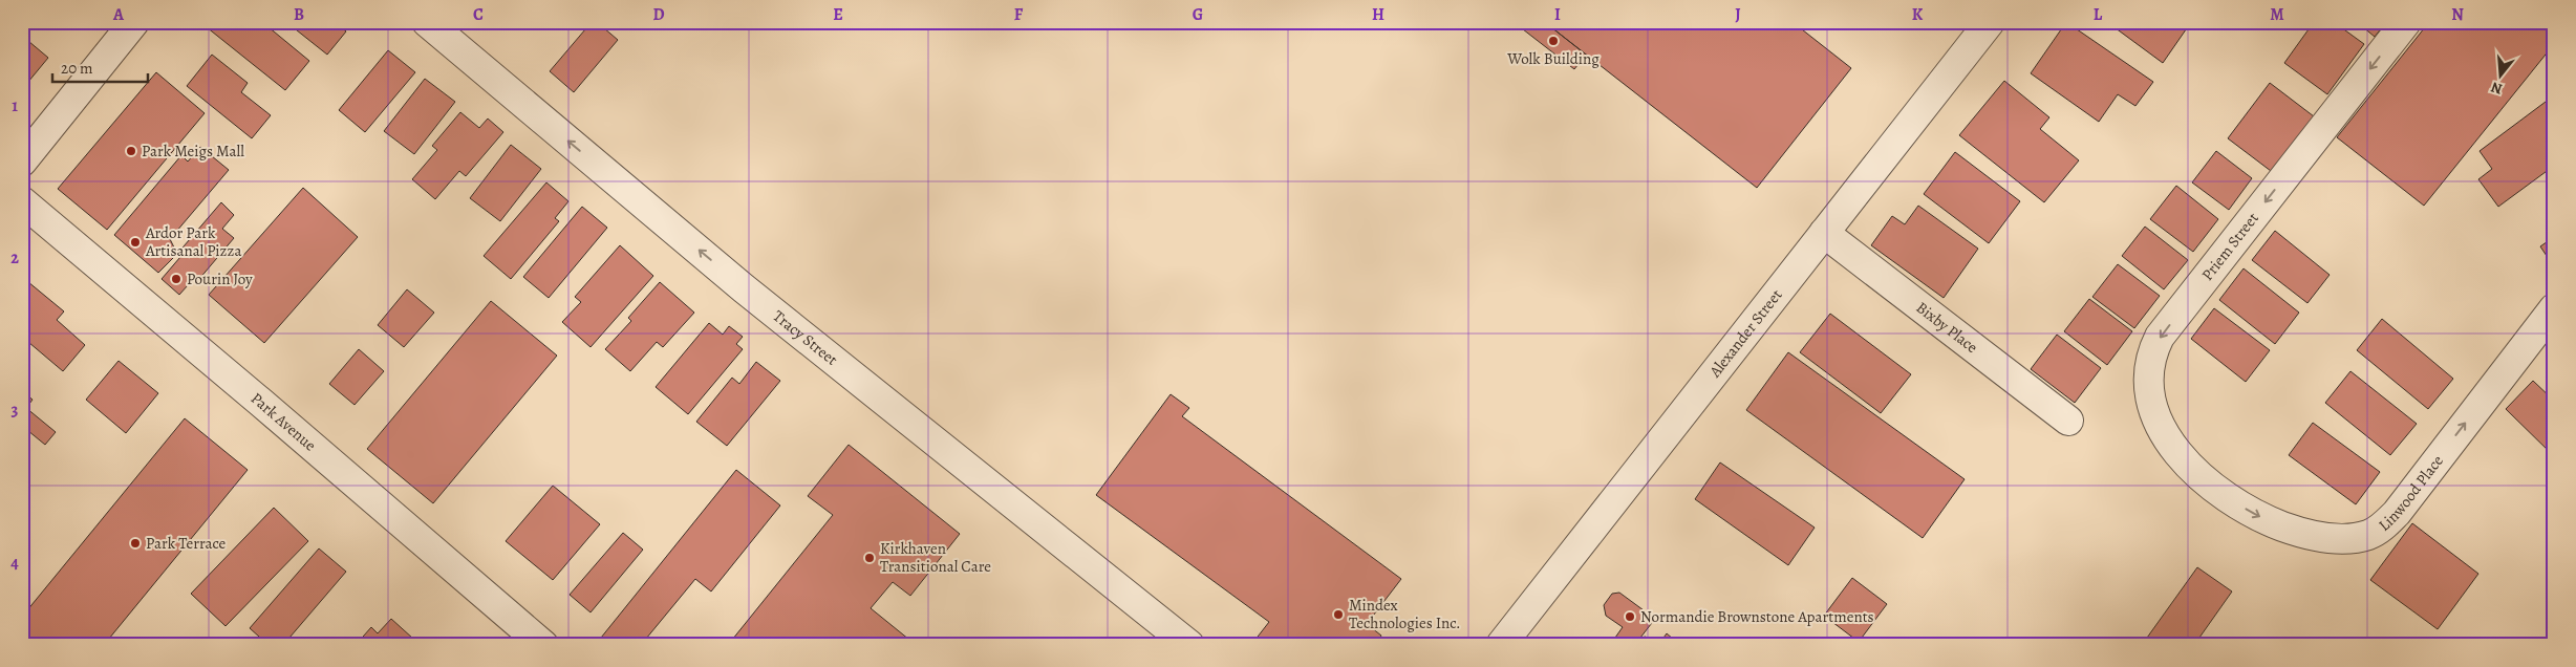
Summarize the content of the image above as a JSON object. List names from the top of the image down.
{
  "streets": {
    "street": [
      "Priem Street",
      "Bixby Place",
      "Alexander Street",
      "Tracy Street",
      "Park Avenue",
      "Linwood Place"
    ]
  },
  "crossings": [
    ["Priem Street", "Linwood Place"],
    ["Bixby Place", "Alexander Street"]
  ],
  "one_way": ["Priem Street", "Tracy Street", "Linwood Place"],
  "places": [
    "Wolk Building",
    "Park Meigs Mall",
    "Ardor Park Artisanal Pizza",
    "Pourin Joy",
    "Park Terrace",
    "Kirkhaven Transitional Care",
    "Mindex Technologies Inc.",
    "Normandie Brownstone Apartments"
  ],
  "scale_bar": "20 m",
  "north": "bottom",
  "grid": {
    "columns": [
      "A",
      "B",
      "C",
      "D",
      "E",
      "F",
      "G",
      "H",
      "I",
      "J",
      "K",
      "L",
      "M",
      "N"
    ],
    "rows": [
      "1",
      "2",
      "3",
      "4"
    ]
  }
}
